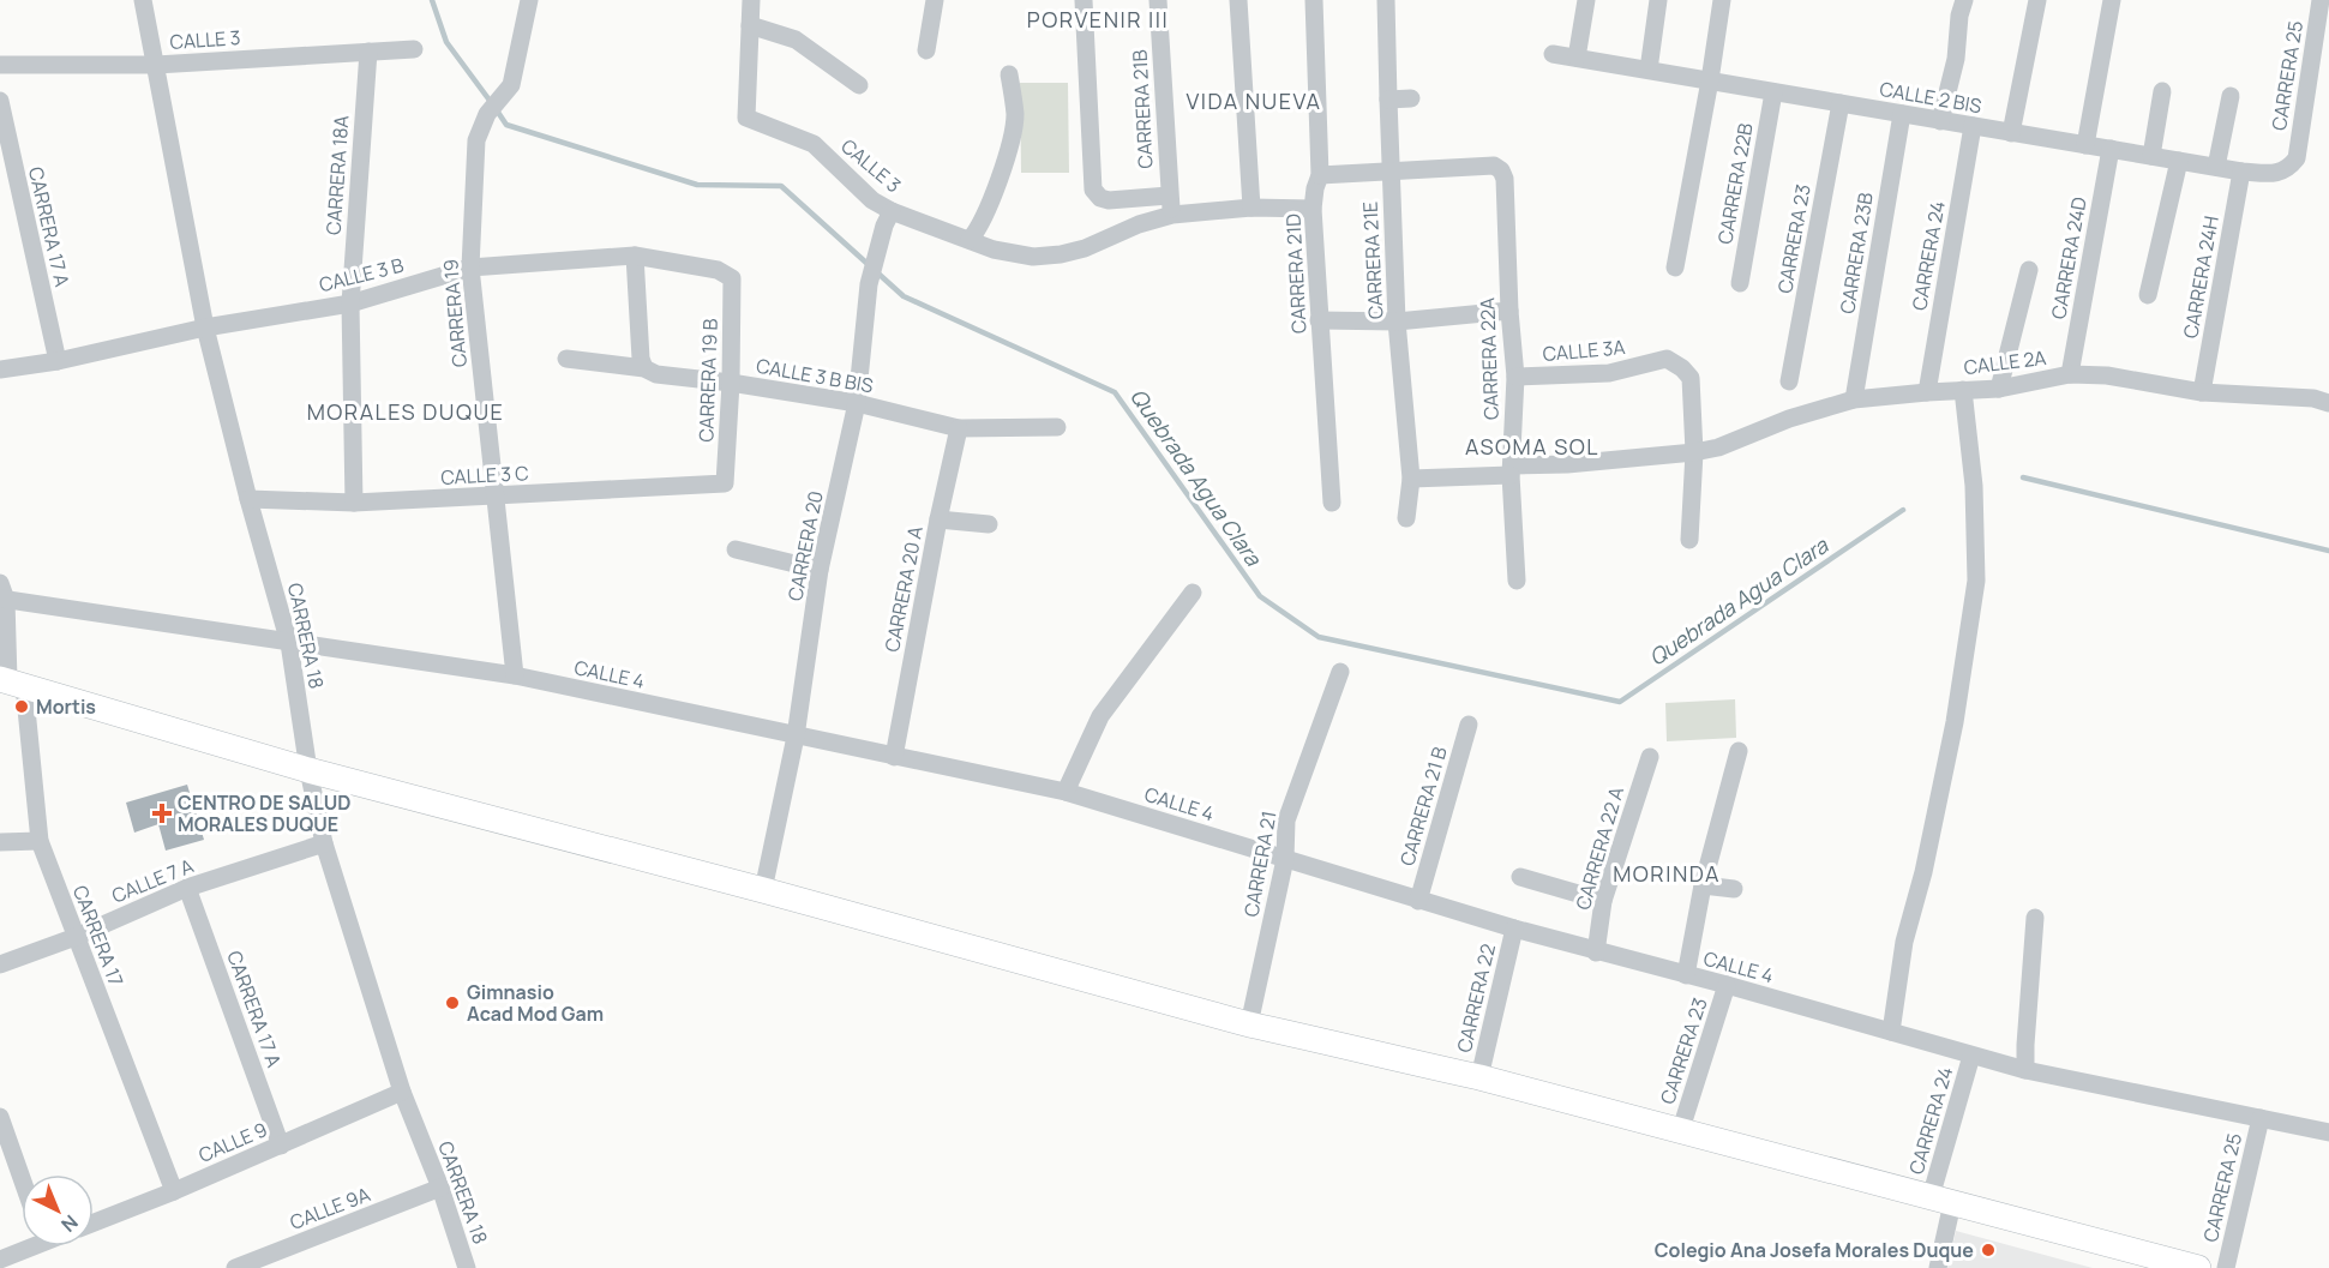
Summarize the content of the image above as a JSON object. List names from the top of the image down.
{
  "streets": {
    "street": [
      "CALLE 3",
      "CARRERA 25",
      "CALLE 2 BIS",
      "CARRERA 21B",
      "CARRERA 18A",
      "CARRERA 22B",
      "CARRERA 17 A",
      "CARRERA 23",
      "CARRERA 23B",
      "CARRERA 24",
      "CARRERA 24D",
      "CARRERA 21E",
      "CARRERA 21D",
      "CALLE 3 B",
      "CARRERA 24H",
      "CARRERA 19",
      "CALLE 3A",
      "CARRERA 22A",
      "CALLE 2A",
      "CALLE 3 B BIS",
      "CARRERA 19 B",
      "CALLE 3 C",
      "CARRERA 20",
      "CARRERA 20 A",
      "CARRERA 18",
      "CALLE 4",
      "CARRERA 21 B",
      "CARRERA 22 A",
      "CARRERA 21",
      "CALLE 7 A",
      "CARRERA 17",
      "CARRERA 22",
      "CALLE 9",
      "CALLE 9A"
    ]
  },
  "crossings": [
    ["CALLE 3", "CARRERA 21B"],
    ["CALLE 3", "CARRERA 18A"],
    ["CALLE 3", "CARRERA 21D"],
    ["CALLE 3", "CARRERA 20"],
    ["CALLE 3", "CARRERA 18"],
    ["CARRERA 25", "CALLE 2 BIS"],
    ["CARRERA 25", "CALLE 4"],
    ["CALLE 2 BIS", "CARRERA 22B"],
    ["CALLE 2 BIS", "CARRERA 23"],
    ["CALLE 2 BIS", "CARRERA 23B"],
    ["CALLE 2 BIS", "CARRERA 24"],
    ["CALLE 2 BIS", "CARRERA 24D"],
    ["CALLE 2 BIS", "CARRERA 24H"],
    ["CARRERA 18A", "CALLE 3 B"],
    ["CARRERA 18A", "CALLE 3 C"],
    ["CARRERA 17 A", "CALLE 3 B"],
    ["CARRERA 17 A", "CALLE 7 A"],
    ["CARRERA 17 A", "CALLE 9"],
    ["CARRERA 23", "CALLE 4"],
    ["CARRERA 23B", "CALLE 2A"],
    ["CARRERA 24", "CALLE 2A"],
    ["CARRERA 24", "CALLE 4"],
    ["CARRERA 24D", "CALLE 2A"],
    ["CARRERA 21E", "CARRERA 22A"],
    ["CARRERA 21E", "CALLE 2A"],
    ["CALLE 3 B", "CARRERA 19"],
    ["CALLE 3 B", "CARRERA 19 B"],
    ["CALLE 3 B", "CARRERA 18"],
    ["CARRERA 24H", "CALLE 2A"],
    ["CARRERA 19", "CALLE 3 C"],
    ["CARRERA 19", "CALLE 4"],
    ["CALLE 3A", "CARRERA 22A"],
    ["CALLE 3A", "CALLE 2A"],
    ["CARRERA 22A", "CALLE 2A"],
    ["CALLE 3 B BIS", "CARRERA 19 B"],
    ["CALLE 3 B BIS", "CARRERA 20"],
    ["CALLE 3 B BIS", "CARRERA 20 A"],
    ["CARRERA 19 B", "CALLE 3 C"],
    ["CALLE 3 C", "CARRERA 18"],
    ["CARRERA 20", "CALLE 4"],
    ["CARRERA 20 A", "CALLE 4"],
    ["CARRERA 18", "CALLE 4"],
    ["CARRERA 18", "CALLE 7 A"],
    ["CARRERA 18", "CALLE 9"],
    ["CARRERA 18", "CALLE 9A"],
    ["CALLE 4", "CARRERA 21 B"],
    ["CALLE 4", "CARRERA 22 A"],
    ["CALLE 4", "CARRERA 21"],
    ["CALLE 4", "CARRERA 17"],
    ["CALLE 4", "CARRERA 22"],
    ["CALLE 7 A", "CARRERA 17"],
    ["CARRERA 17", "CALLE 9"]
  ],
  "districts": [
    "PORVENIR III",
    "VIDA NUEVA",
    "MORALES DUQUE",
    "ASOMA SOL",
    "MORINDA"
  ],
  "water": ["Quebrada Agua Clara"],
  "places": {
    "other": ["Mortis", "Gimnasio Acad Mod Gam", "Colegio Ana Josefa Morales Duque"],
    "health": ["CENTRO DE SALUD MORALES DUQUE"]
  },
  "north": "bottom right"
}
